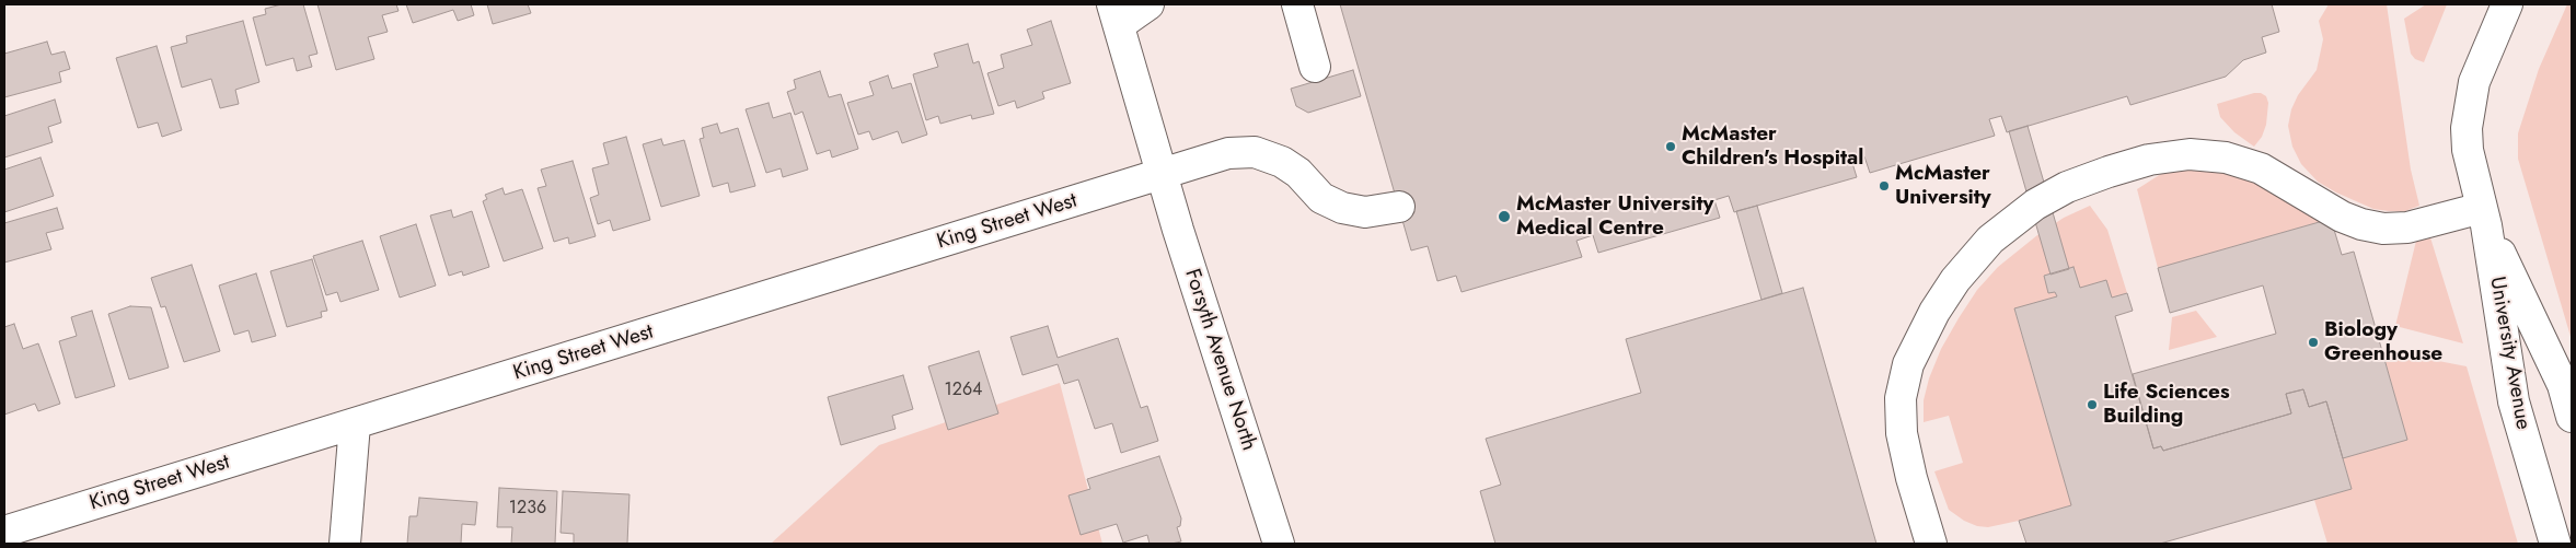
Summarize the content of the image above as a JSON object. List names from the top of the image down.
{
  "streets": {
    "street": ["King Street West", "University Avenue", "Forsyth Avenue North"]
  },
  "crossings": [
    ["King Street West", "Forsyth Avenue North"]
  ],
  "places": [
    "McMaster Children's Hospital",
    "McMaster University",
    "McMaster University Medical Centre",
    "Biology Greenhouse",
    "Life Sciences Building"
  ],
  "house_numbers": ["1264", "1236"]
}
